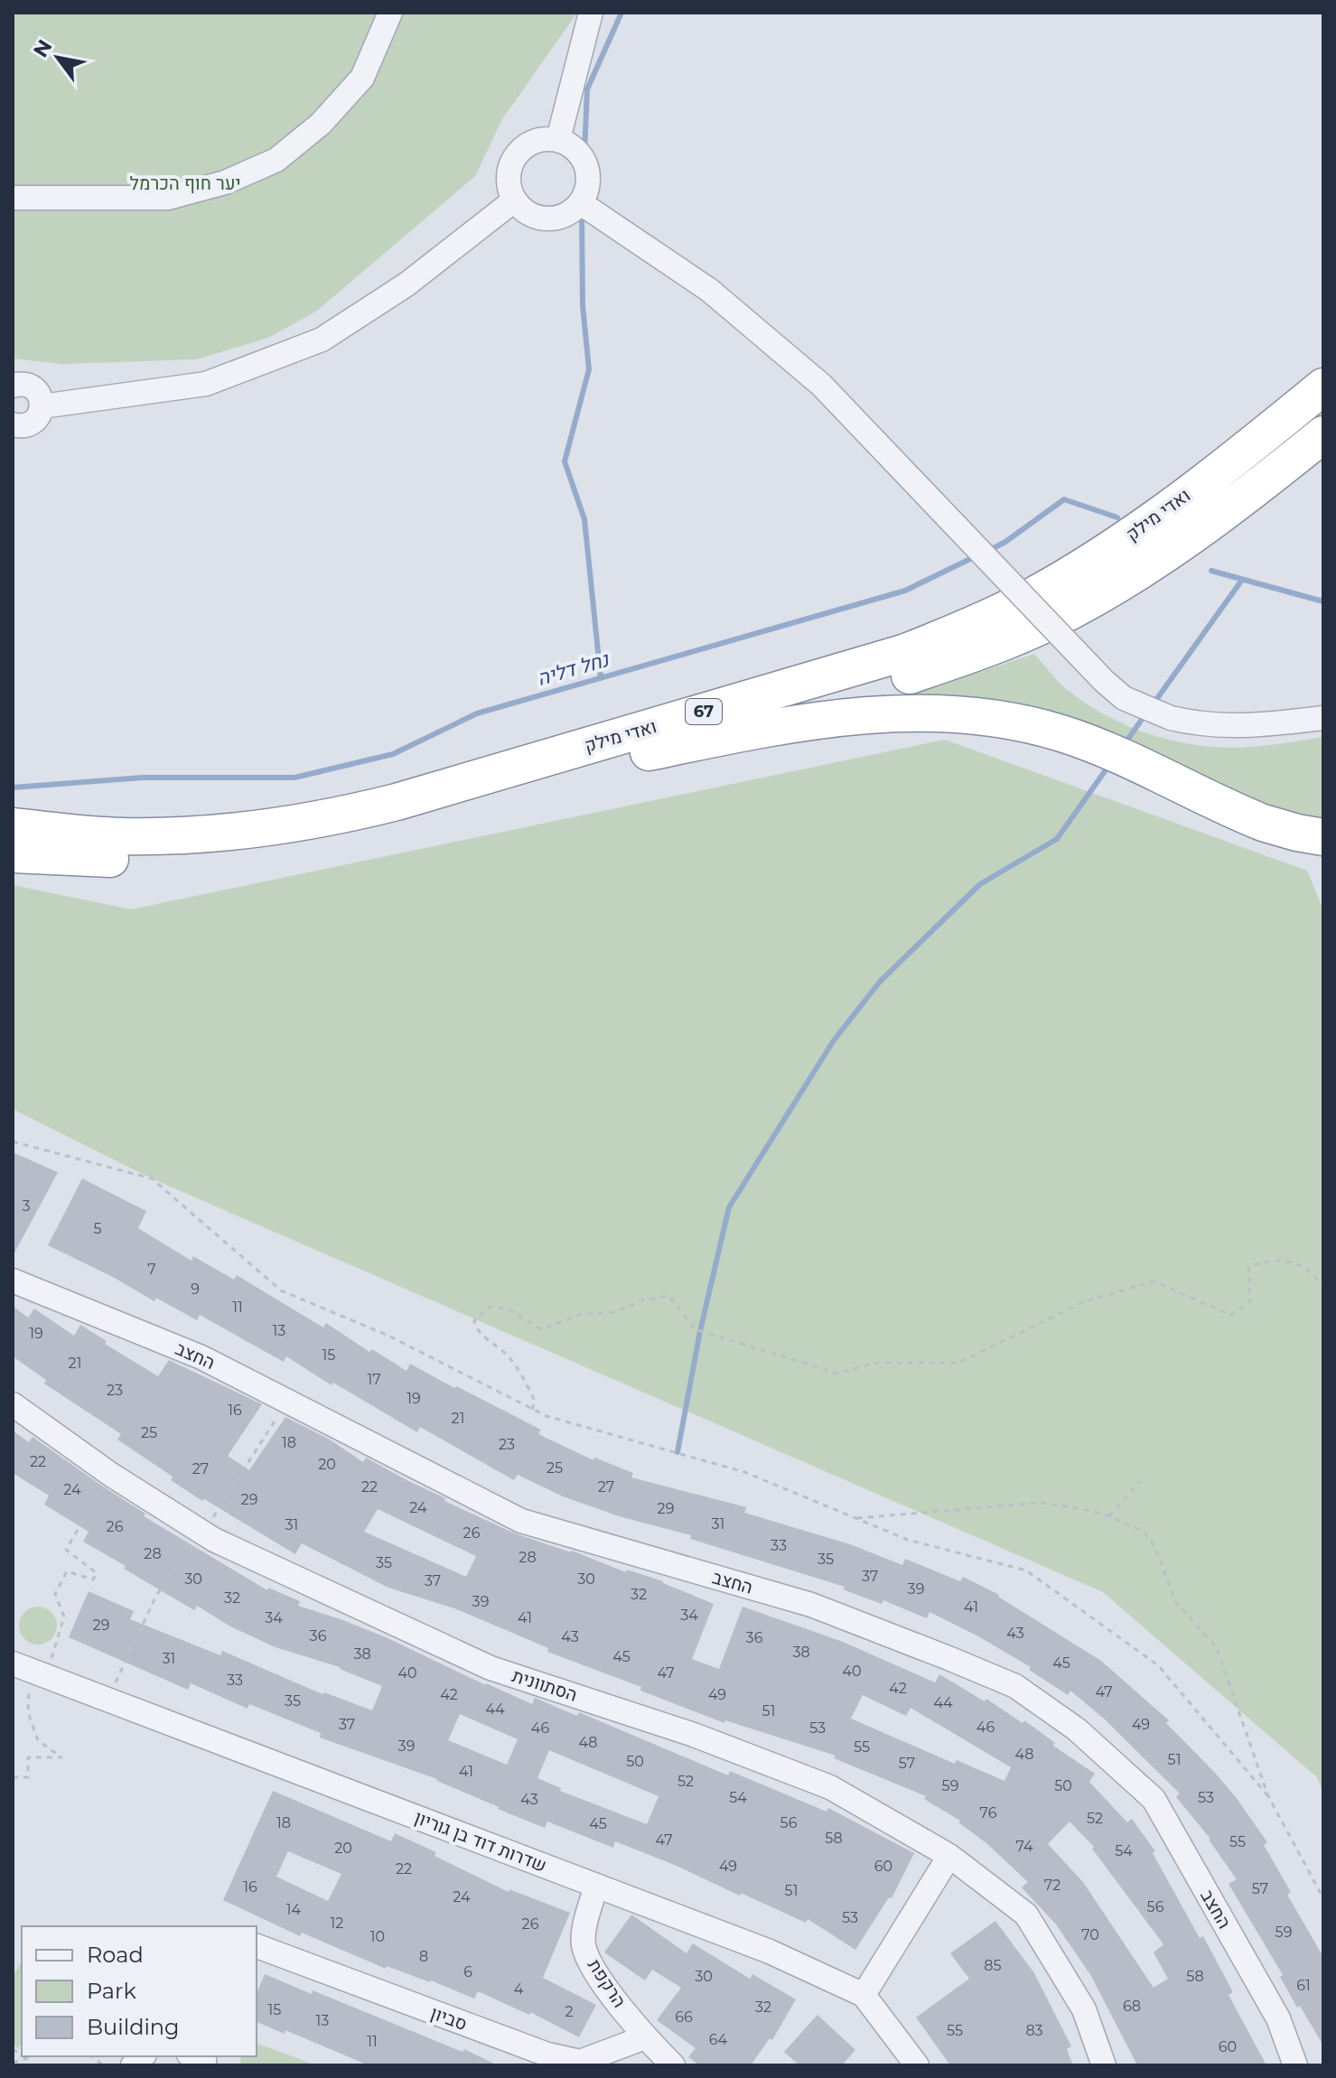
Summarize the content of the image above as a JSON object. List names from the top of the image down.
{
  "streets": {
    "highway": ["ואדי מילק", "67"],
    "street": [
      "החצב",
      "הסתוונית",
      "שדרות דוד בן גוריון",
      "הרקפת",
      "סביון"
    ]
  },
  "crossings": [
    ["שדרות דוד בן גוריון", "הרקפת"],
    ["הרקפת", "סביון"]
  ],
  "water": ["נחל דליה"],
  "parks": ["יער חוף הכרמל"],
  "house_numbers": [
    "3",
    "5",
    "7",
    "9",
    "11",
    "13",
    "19",
    "15",
    "21",
    "17",
    "23",
    "19",
    "16",
    "21",
    "25",
    "18",
    "23",
    "22",
    "20",
    "25",
    "27",
    "22",
    "27",
    "24",
    "29",
    "24",
    "29",
    "31",
    "31",
    "26",
    "26",
    "33",
    "28",
    "28",
    "35",
    "35",
    "37",
    "30",
    "30",
    "37",
    "39",
    "32",
    "32",
    "39",
    "41",
    "34",
    "34",
    "41",
    "29",
    "43",
    "36",
    "43",
    "36",
    "38",
    "38",
    "45",
    "31",
    "45",
    "40",
    "40",
    "47",
    "33",
    "42",
    "47",
    "42",
    "49",
    "35",
    "44",
    "44",
    "51",
    "37",
    "49",
    "46",
    "46",
    "53",
    "48",
    "39",
    "55",
    "48",
    "51",
    "50",
    "57",
    "41",
    "52",
    "59",
    "50",
    "54",
    "53",
    "43",
    "76",
    "52",
    "18",
    "56",
    "45",
    "58",
    "47",
    "55",
    "74",
    "20",
    "54",
    "49",
    "60",
    "22",
    "72",
    "16",
    "57",
    "51",
    "24",
    "56",
    "14",
    "53",
    "12",
    "26",
    "59",
    "70",
    "10",
    "8",
    "85",
    "6",
    "30",
    "58",
    "61",
    "4",
    "68",
    "32",
    "15",
    "2",
    "66",
    "13",
    "55",
    "83",
    "64",
    "11",
    "60"
  ],
  "legend": ["Road", "Park", "Building"],
  "north": "top left"
}
